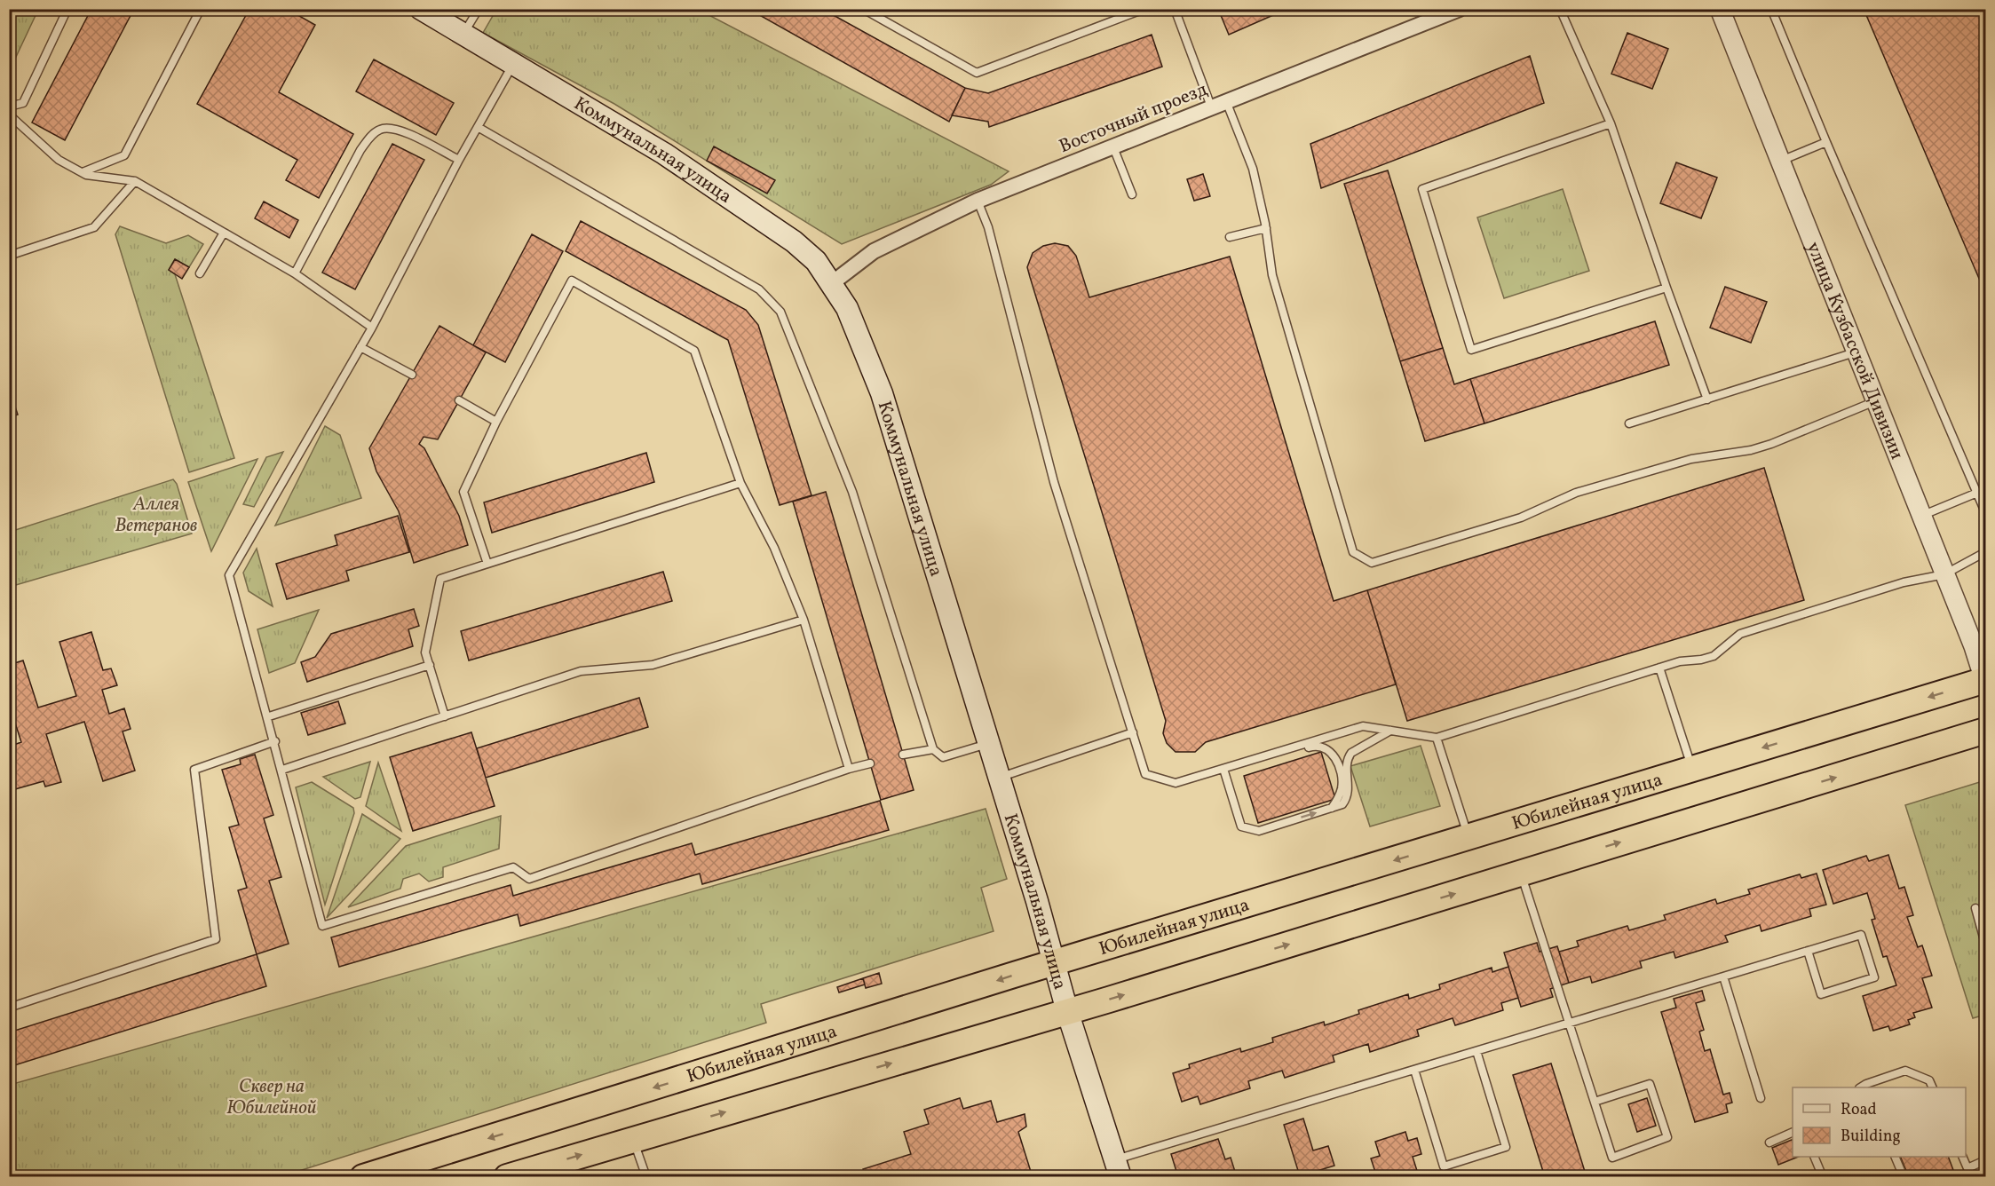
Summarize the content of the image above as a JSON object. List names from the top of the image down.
{
  "streets": {
    "highway": ["Юбилейная улица"],
    "main road": ["Коммунальная улица"],
    "street": ["Восточный проезд", "улица Кузбасской Дивизии"]
  },
  "crossings": [
    ["Восточный проезд", "Коммунальная улица"],
    ["Коммунальная улица", "Юбилейная улица"],
    ["улица Кузбасской Дивизии", "Юбилейная улица"]
  ],
  "parks": ["Аллея Ветеранов", "Сквер на Юбилейной"],
  "legend": ["Road", "Building"]
}
